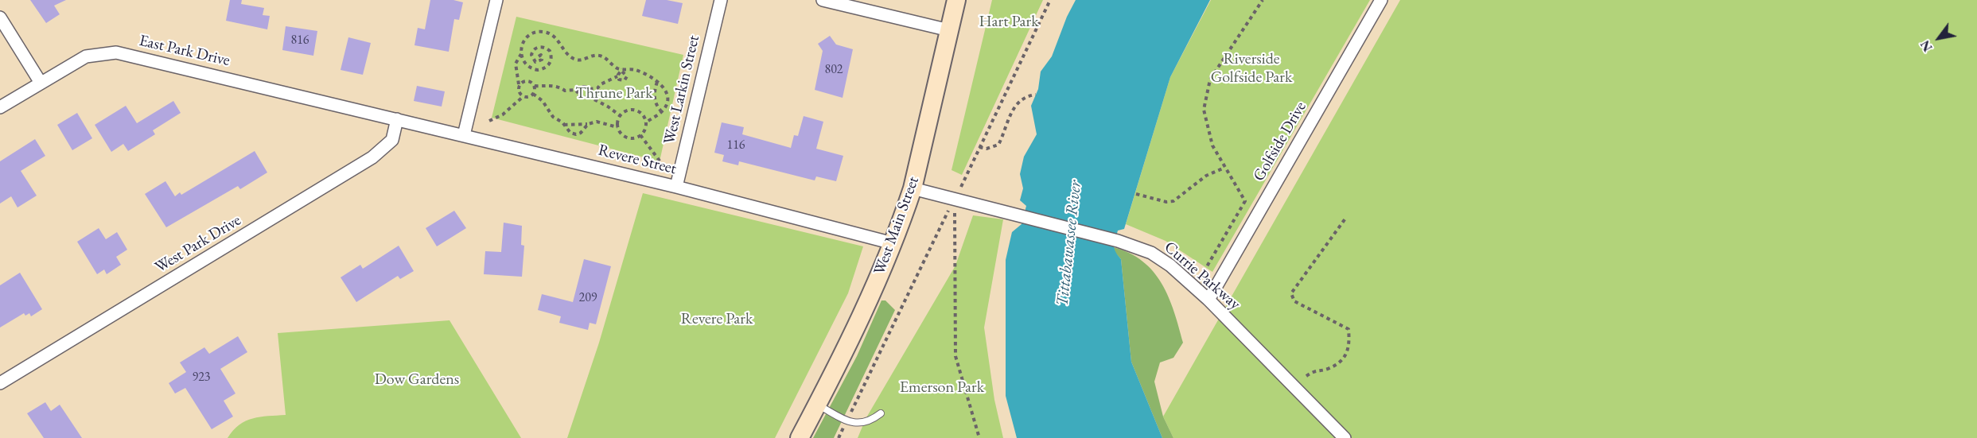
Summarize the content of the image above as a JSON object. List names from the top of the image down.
{
  "streets": {
    "street": [
      "East Park Drive",
      "West Larkin Street",
      "Golfside Drive",
      "Revere Street",
      "West Main Street",
      "West Park Drive",
      "Currie Parkway"
    ]
  },
  "crossings": [
    ["East Park Drive", "Revere Street"],
    ["West Larkin Street", "Revere Street"],
    ["Golfside Drive", "Currie Parkway"],
    ["Revere Street", "West Main Street"],
    ["Revere Street", "West Park Drive"],
    ["West Main Street", "Currie Parkway"]
  ],
  "water": ["Tittabawassee River"],
  "parks": [
    "Hart Park",
    "Riverside Golfside Park",
    "Thrune Park",
    "Revere Park",
    "Dow Gardens",
    "Emerson Park"
  ],
  "house_numbers": [
    "816",
    "802",
    "116",
    "209",
    "923"
  ],
  "north": "bottom left"
}
